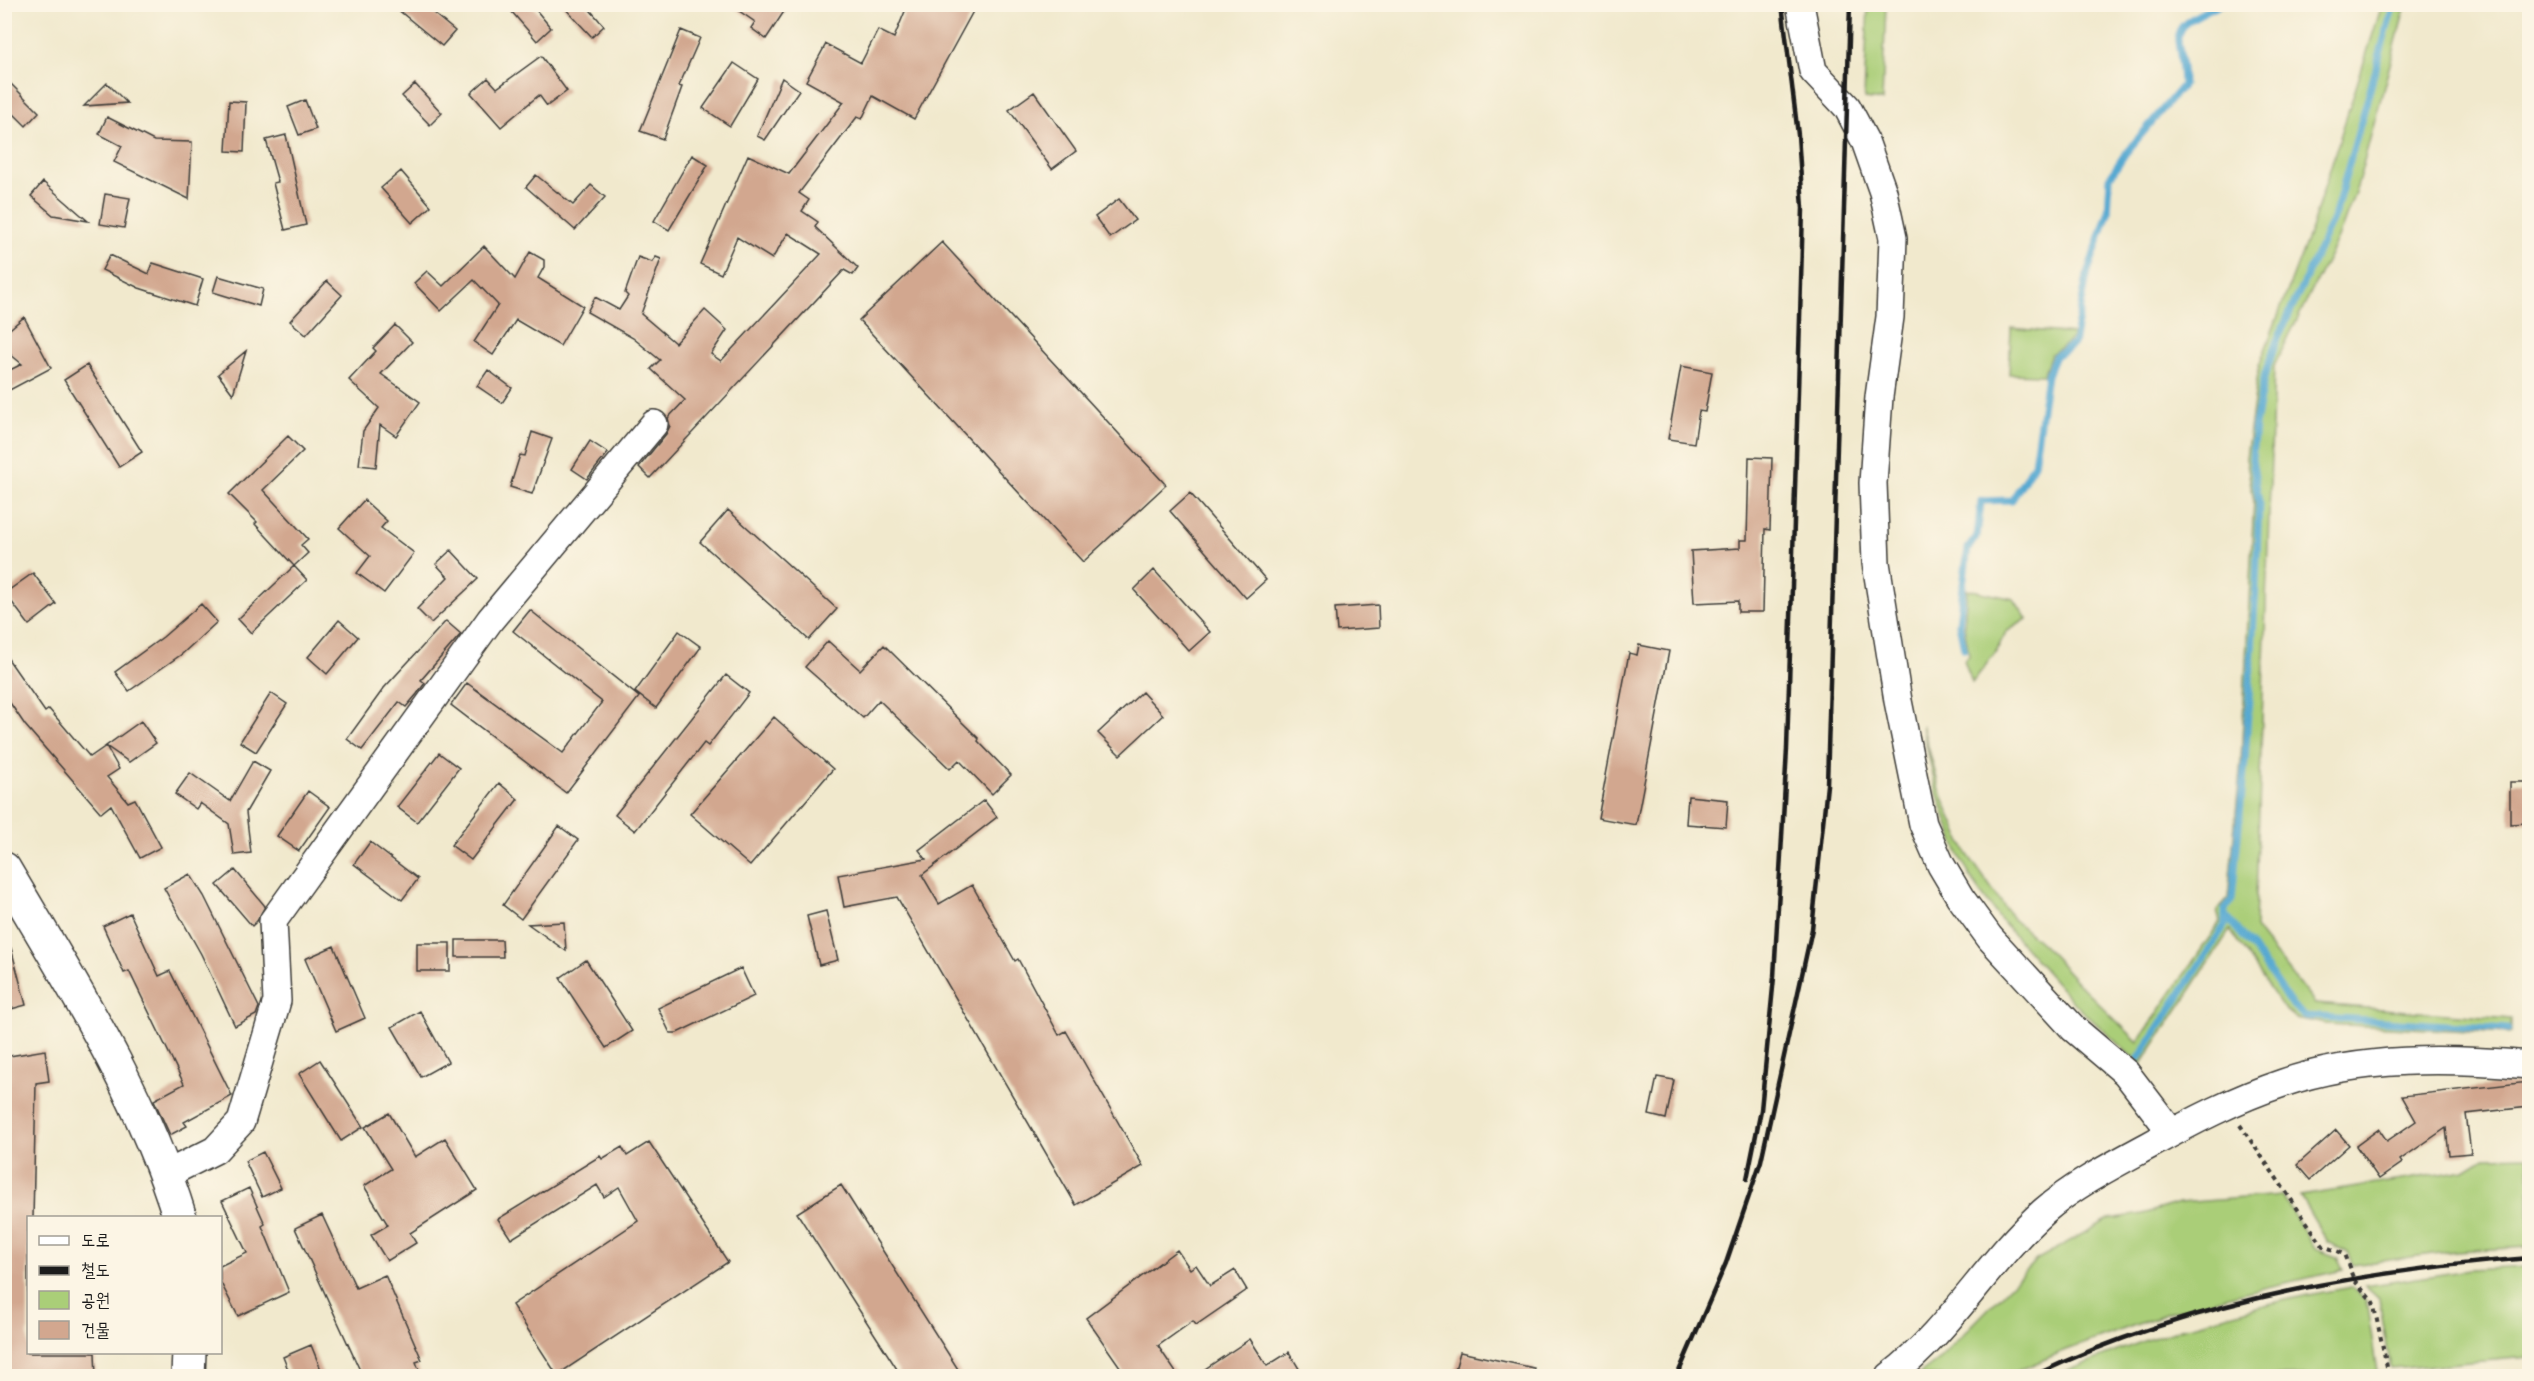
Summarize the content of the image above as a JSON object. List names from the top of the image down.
{
  "legend": [
    "도로",
    "철도",
    "공원",
    "건물"
  ]
}
